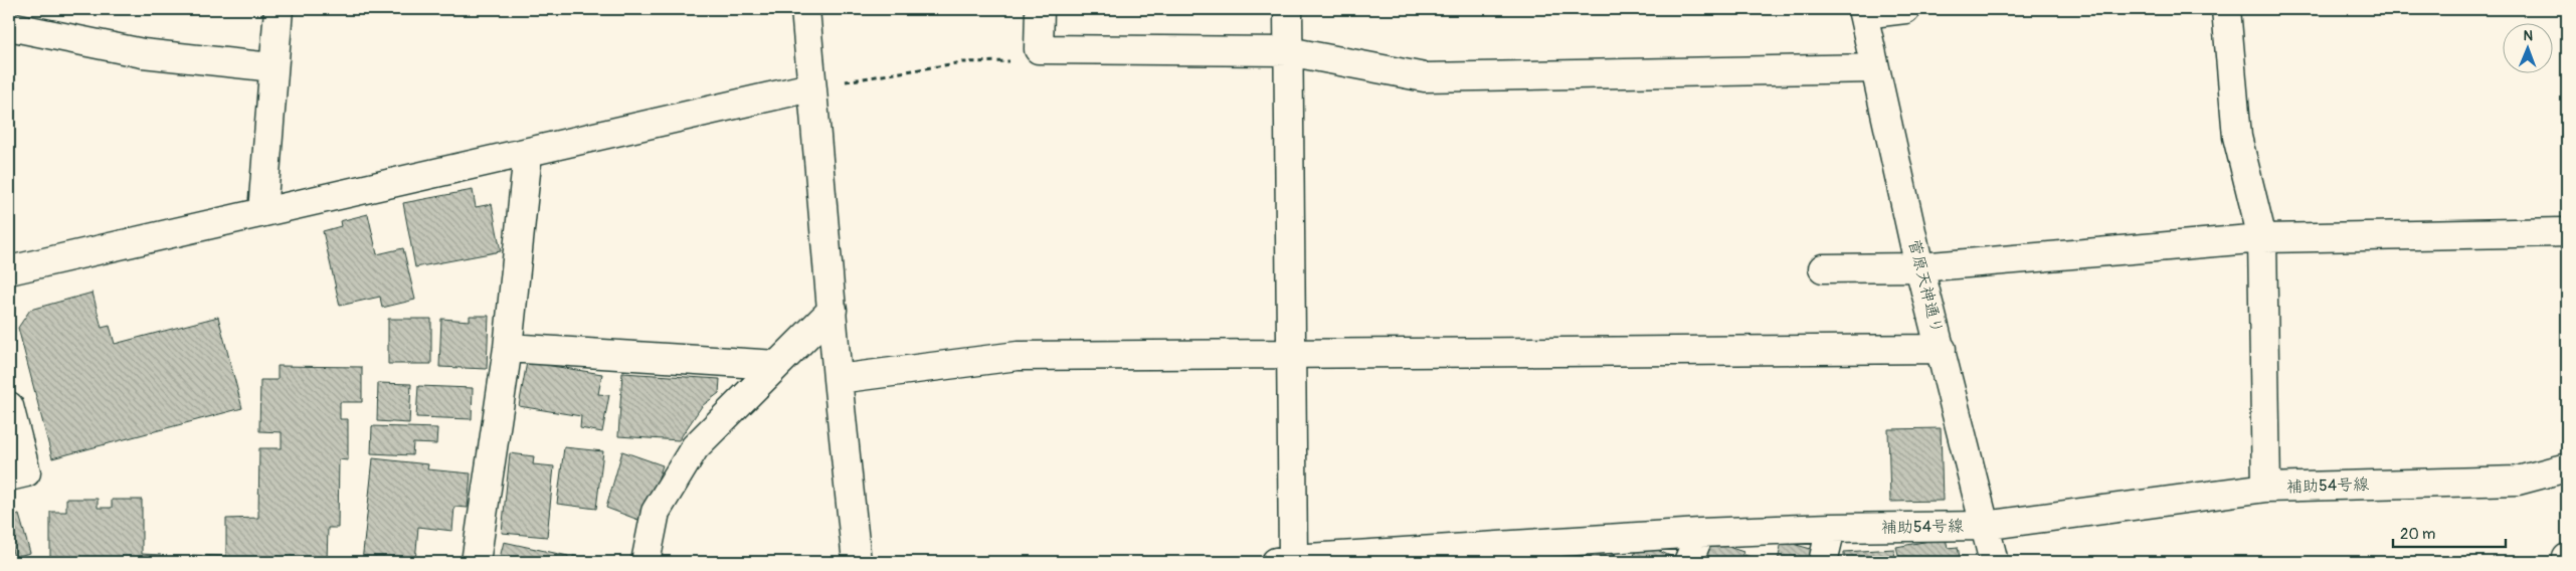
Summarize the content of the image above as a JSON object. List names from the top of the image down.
{
  "streets": {
    "street": ["菅原天神通り", "補助54号線"]
  },
  "crossings": [
    ["菅原天神通り", "補助54号線"]
  ],
  "scale_bar": "20 m",
  "north": "top"
}
